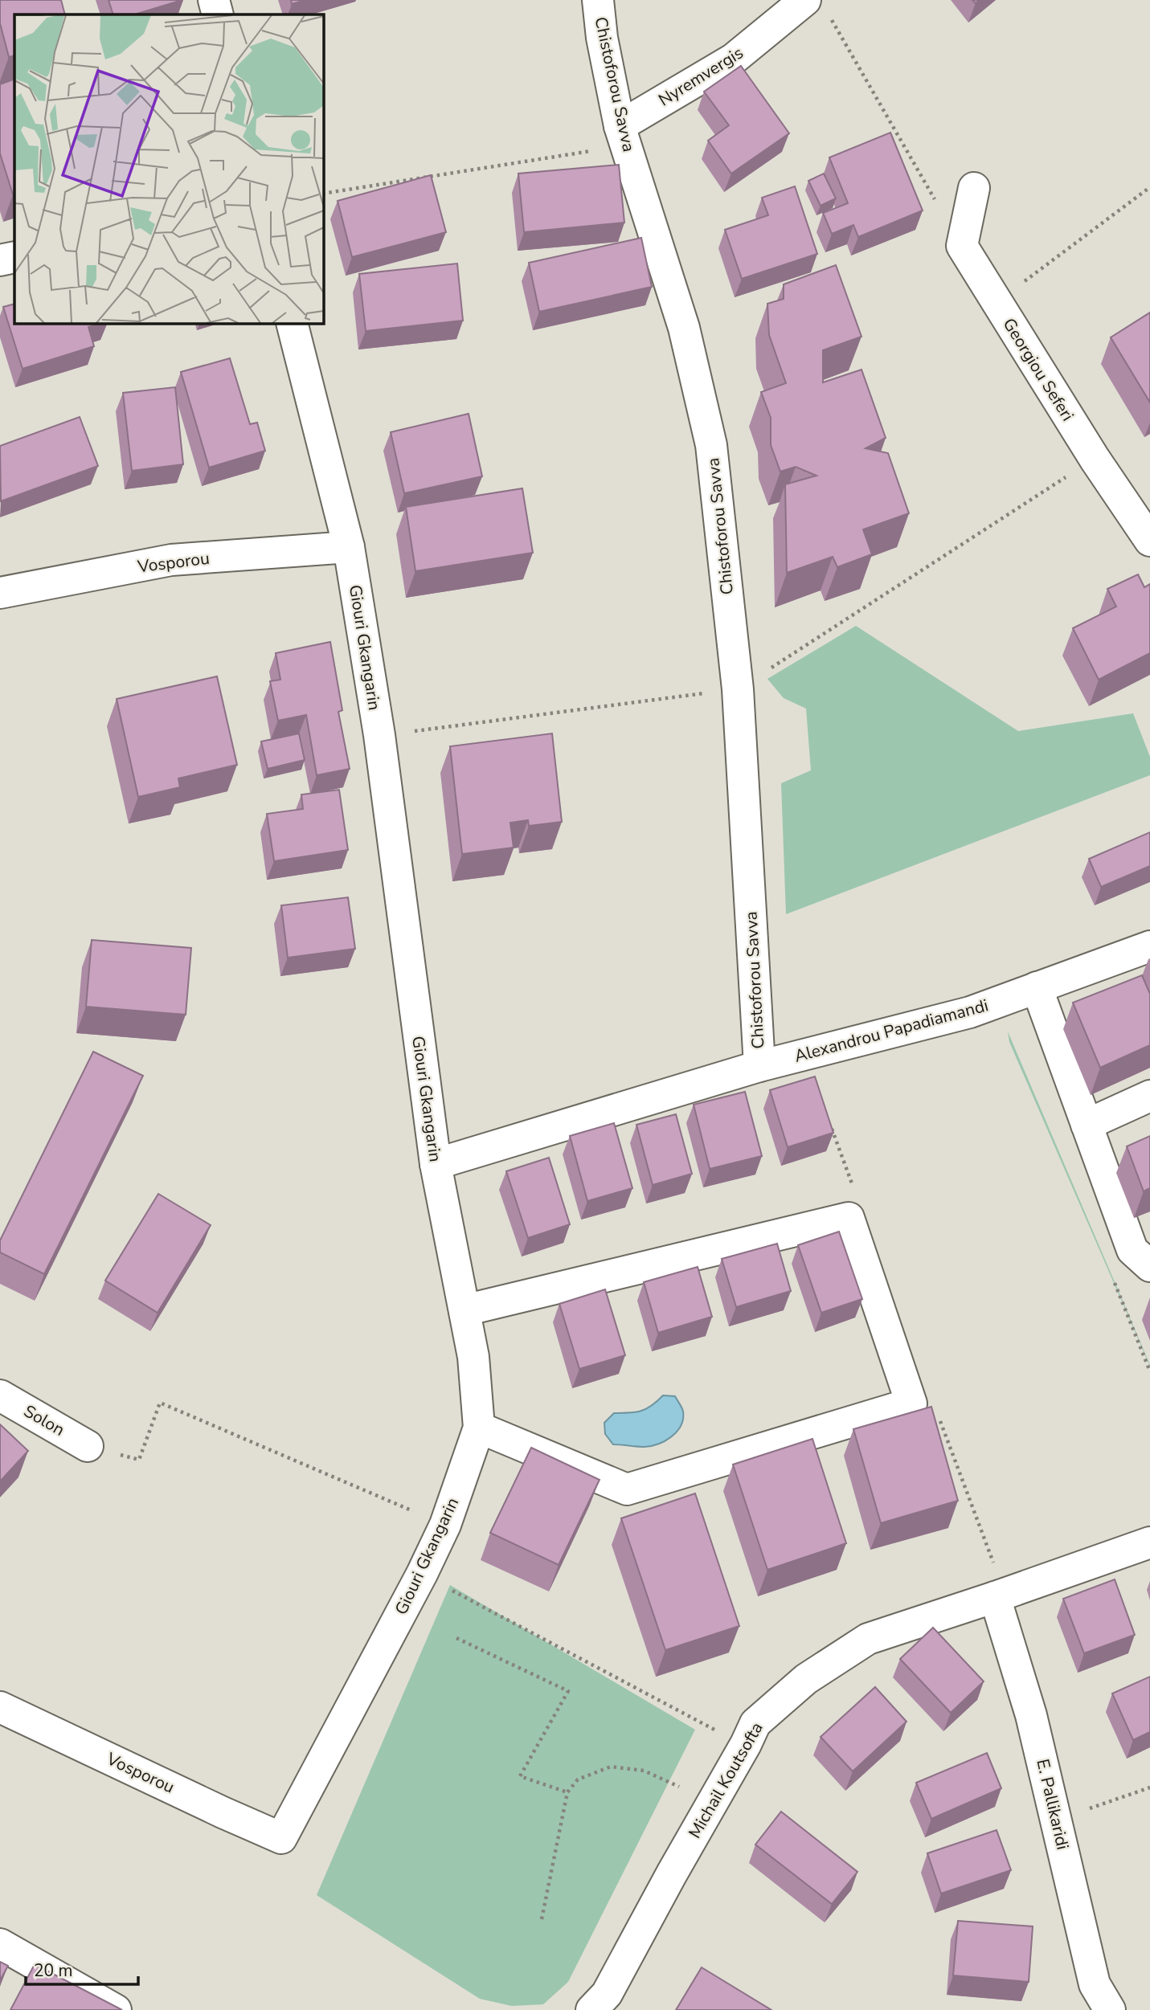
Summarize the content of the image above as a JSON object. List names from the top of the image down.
{
  "streets": {
    "street": [
      "Nyremvergis",
      "Chistoforou Savva",
      "Georgiou Seferi",
      "Vosporou",
      "Giouri Gkangarin",
      "Alexandrou Papadiamandi",
      "Solon",
      "Michail Koutsofta",
      "E. Pallikaridi"
    ]
  },
  "crossings": [
    ["Nyremvergis", "Chistoforou Savva"],
    ["Chistoforou Savva", "Alexandrou Papadiamandi"],
    ["Vosporou", "Giouri Gkangarin"],
    ["Giouri Gkangarin", "Alexandrou Papadiamandi"],
    ["Michail Koutsofta", "E. Pallikaridi"]
  ],
  "scale_bar": "20 m"
}
